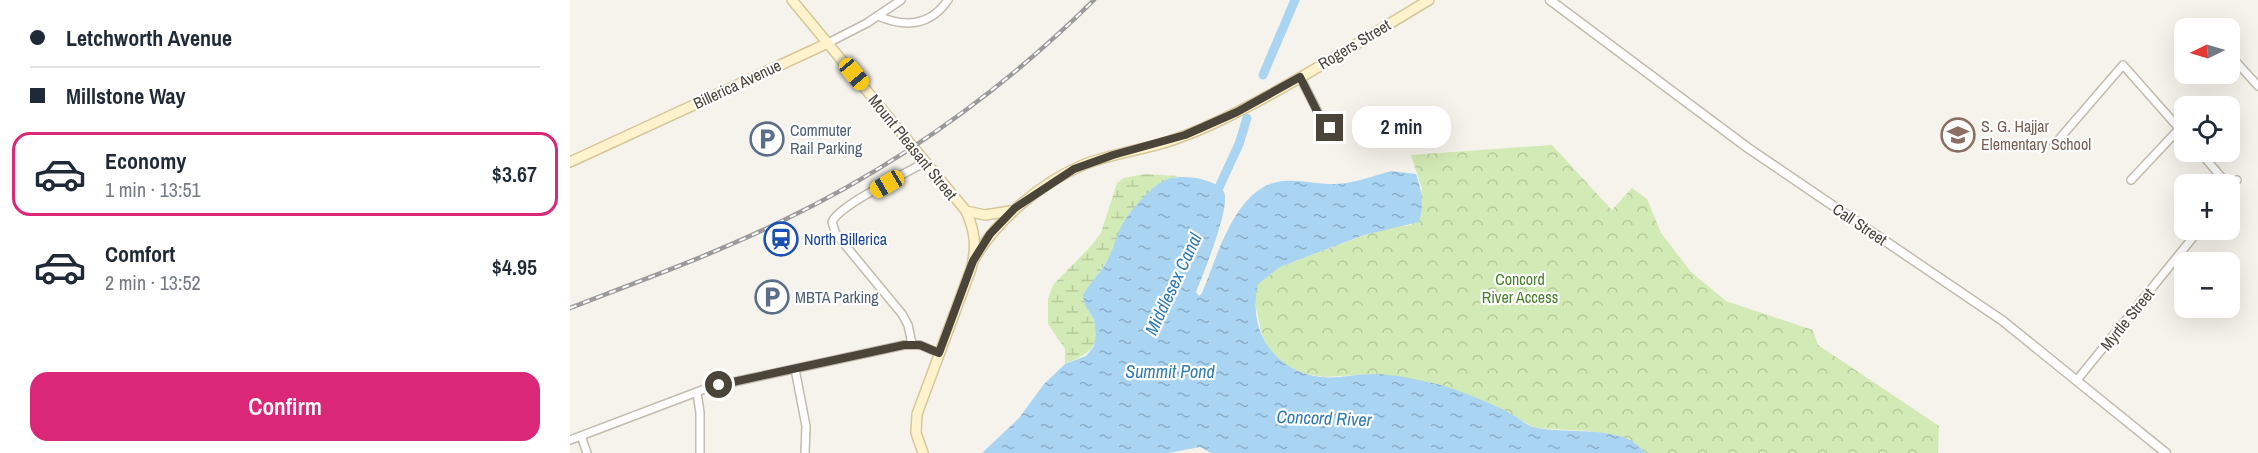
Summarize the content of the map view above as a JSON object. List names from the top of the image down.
{
  "streets": {
    "main road": ["Rogers Street", "Billerica Avenue", "Mount Pleasant Street"],
    "street": ["Call Street", "Myrtle Street"]
  },
  "crossings": [
    ["Rogers Street", "Mount Pleasant Street"],
    ["Billerica Avenue", "Mount Pleasant Street"],
    ["Call Street", "Myrtle Street"]
  ],
  "water": ["Middlesex Canal", "Summit Pond", "Concord River"],
  "parks": ["Concord River Access"],
  "places": {
    "school or university": ["S. G. Hajjar Elementary School"],
    "parking": ["Commuter Rail Parking", "MBTA Parking"],
    "station": ["North Billerica"]
  },
  "north": "left",
  "page": {
    "banner": ["Letchworth Avenue", "Millstone Way"],
    "map_buttons": ["+", "−"],
    "bubble": "2 min",
    "list": [
      {
        "name": "Economy",
        "note": "1 min · 13:51",
        "value": "$3.67"
      },
      {
        "name": "Comfort",
        "note": "2 min · 13:52",
        "value": "$4.95"
      }
    ],
    "buttons": "Confirm"
  }
}
